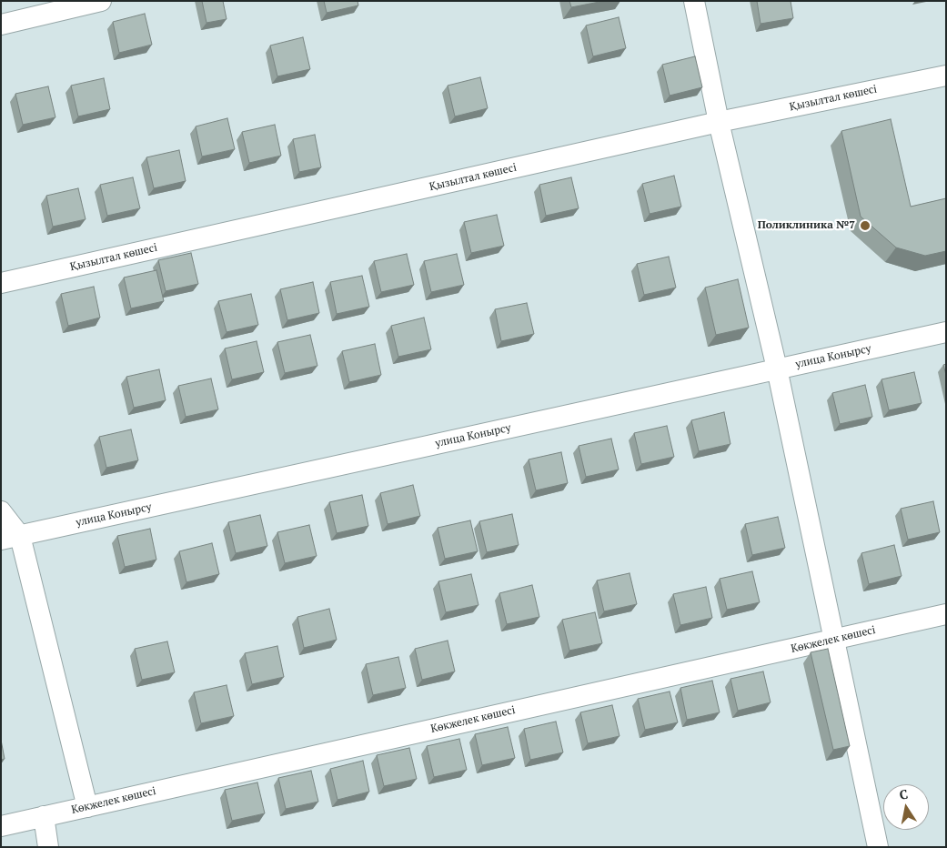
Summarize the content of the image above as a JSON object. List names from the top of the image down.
{
  "streets": {
    "street": ["Қызылтал көшесі", "улица Конырсу", "Көкжелек көшесі"]
  },
  "places": ["Поликлиника №7"],
  "north": "top"
}
